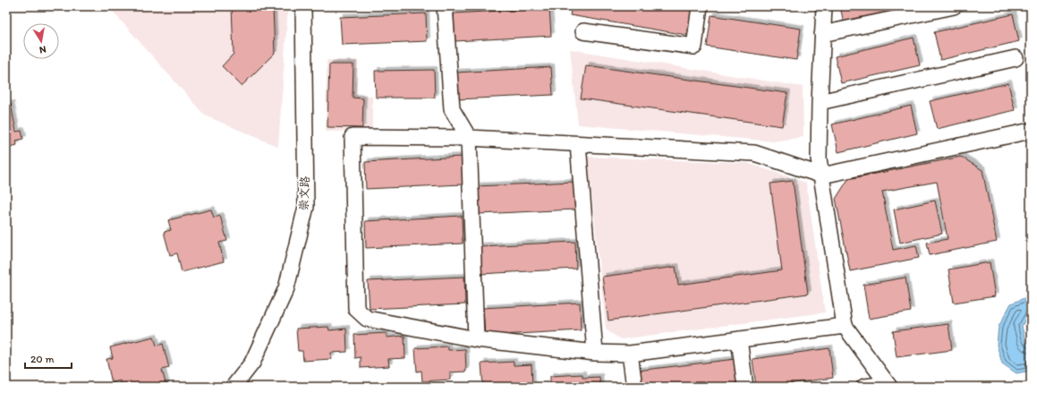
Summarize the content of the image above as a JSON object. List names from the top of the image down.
{
  "streets": {
    "street": ["崇文路"]
  },
  "scale_bar": "20 m",
  "north": "bottom"
}
